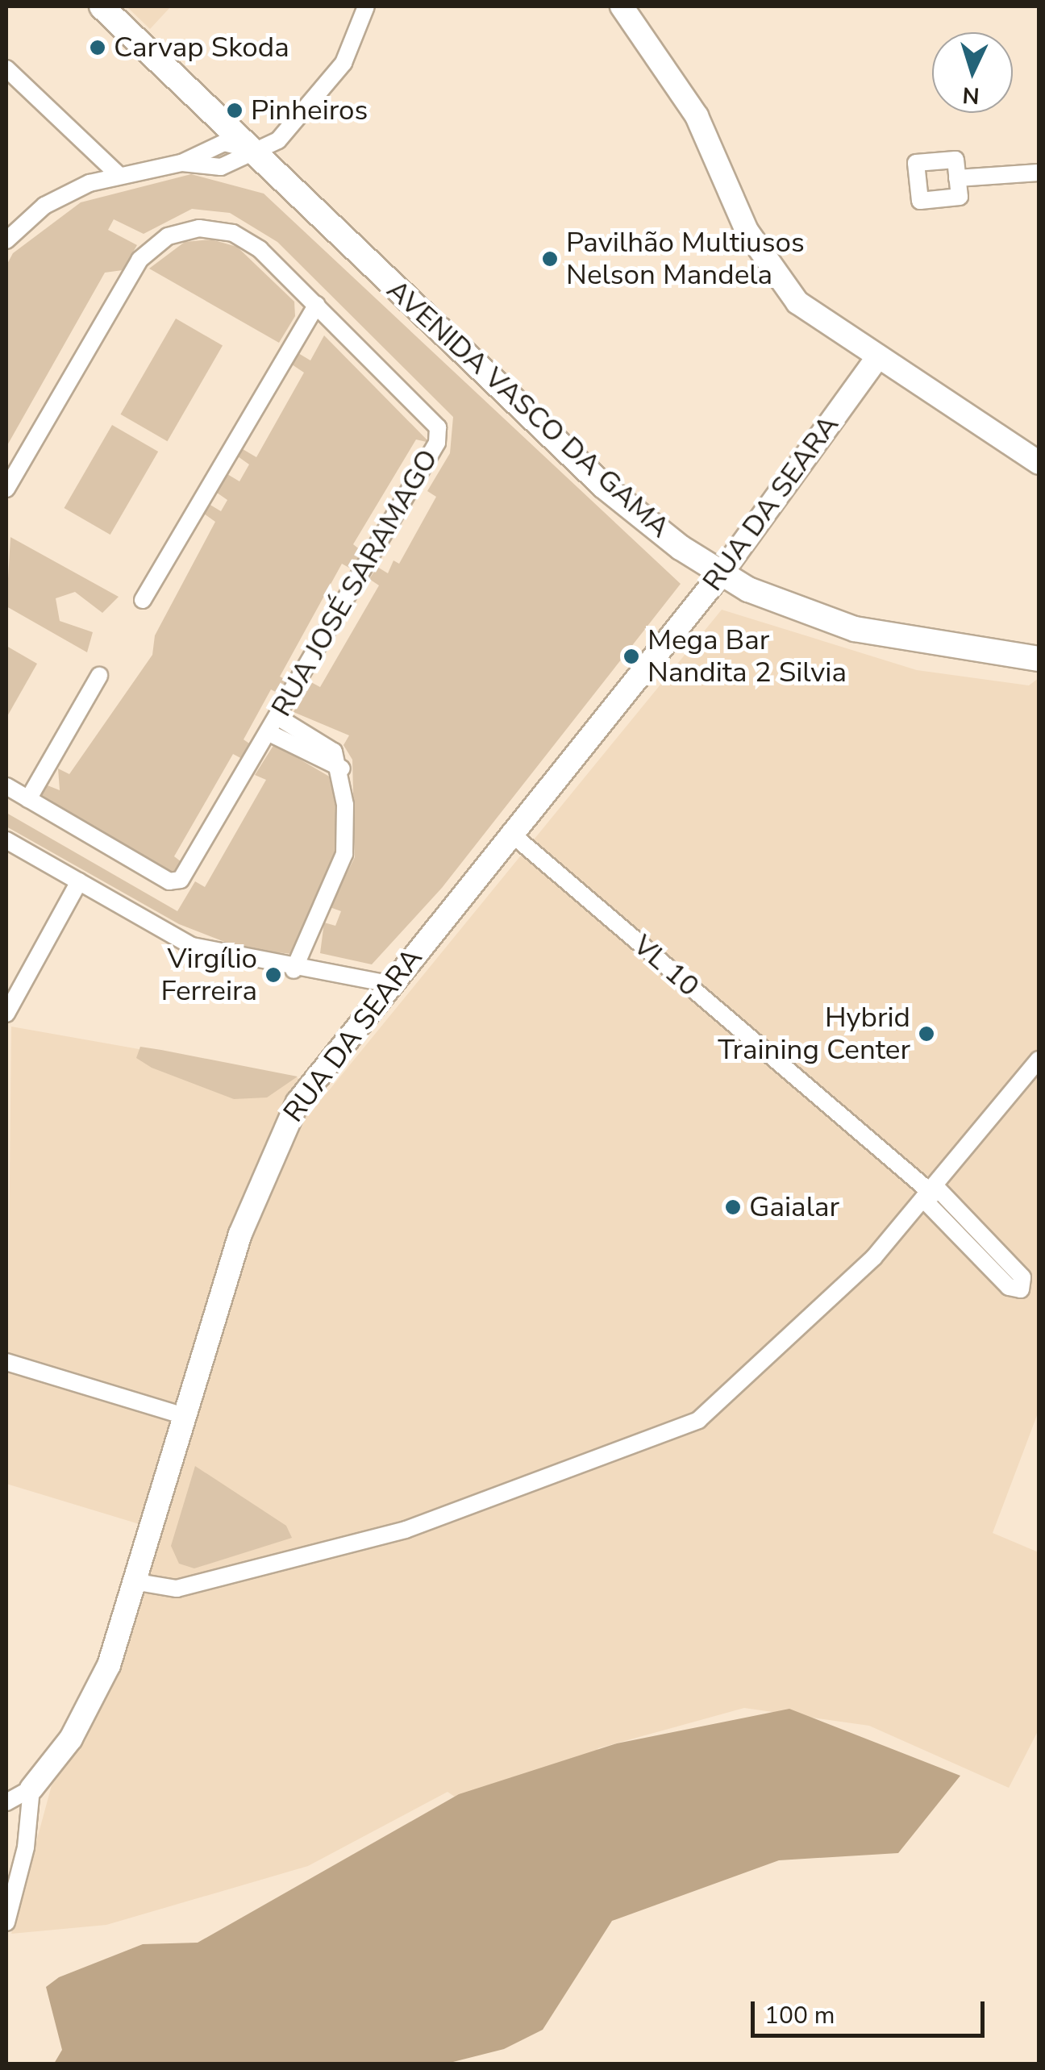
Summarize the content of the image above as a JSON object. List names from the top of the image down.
{
  "streets": {
    "main road": ["AVENIDA VASCO DA GAMA"],
    "street": ["RUA DA SEARA", "RUA JOSÉ SARAMAGO", "VL 10"]
  },
  "crossings": [
    ["AVENIDA VASCO DA GAMA", "RUA DA SEARA"],
    ["RUA DA SEARA", "VL 10"]
  ],
  "places": [
    "Carvap Skoda",
    "Pinheiros",
    "Pavilhão Multiusos Nelson Mandela",
    "Mega Bar Nandita 2 Silvia",
    "Virgílio Ferreira",
    "Hybrid Training Center",
    "Gaialar"
  ],
  "scale_bar": "100 m",
  "north": "bottom"
}
